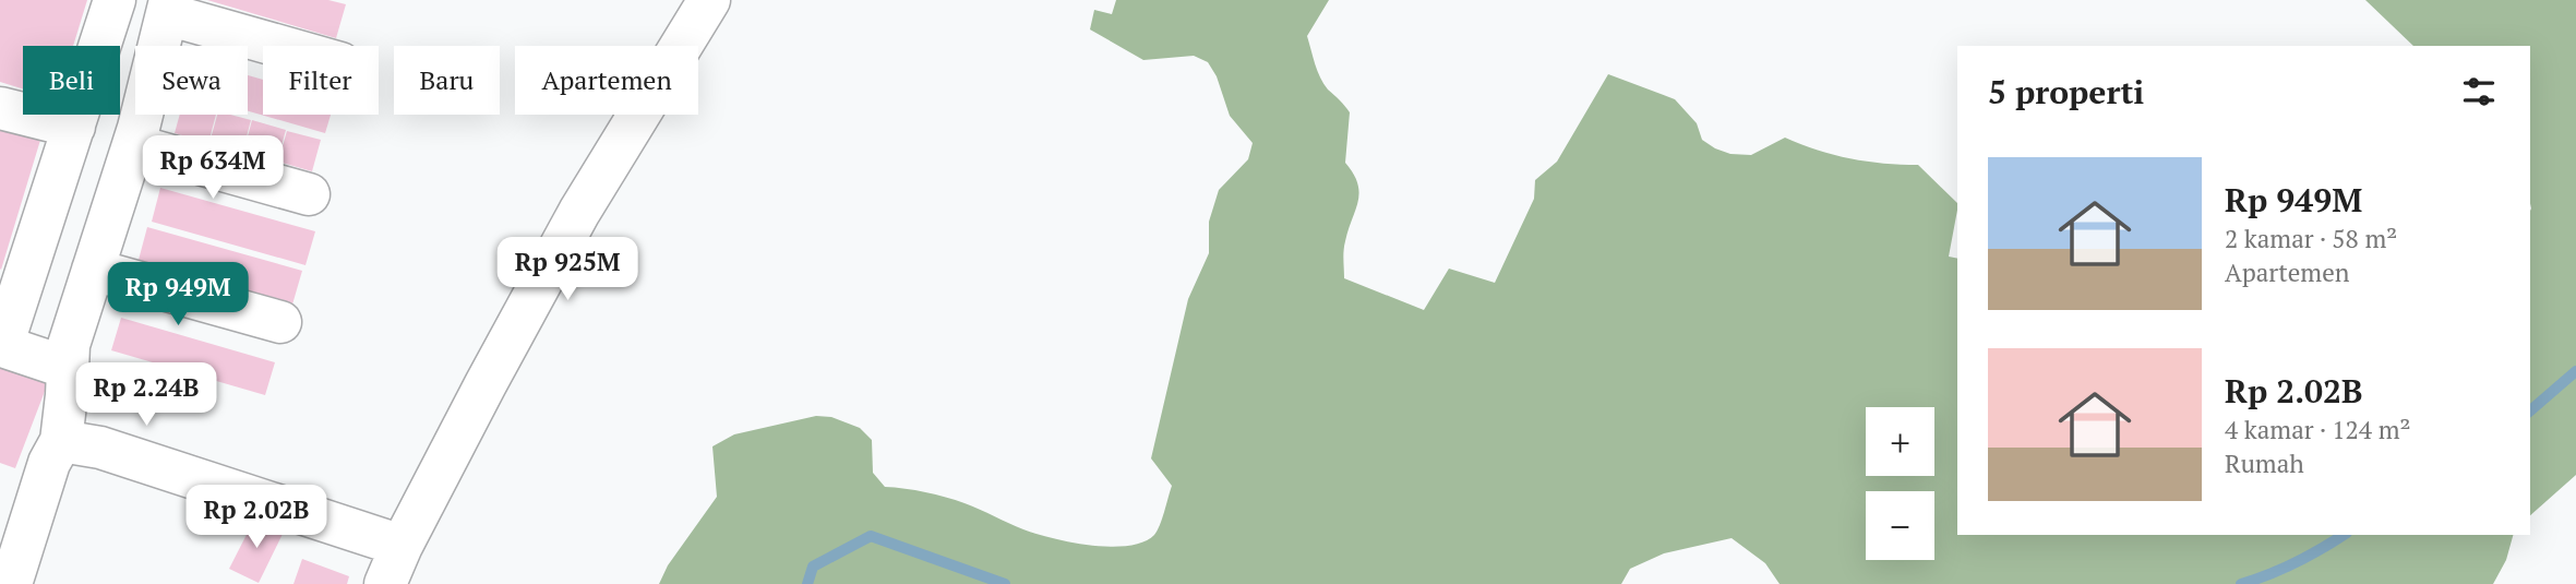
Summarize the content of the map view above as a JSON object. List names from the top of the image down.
{
  "page": {
    "chip": [
      "Beli",
      "Sewa",
      "Filter",
      "Baru",
      "Apartemen"
    ],
    "heading": "5 properti",
    "price": [
      "Rp 634M",
      "Rp 925M",
      "Rp 949M",
      "Rp 2.24B",
      "Rp 2.02B"
    ],
    "list": [
      {
        "name": "Rp 949M",
        "note": "2 kamar · 58 m² · Apartemen"
      },
      {
        "name": "Rp 2.02B",
        "note": "4 kamar · 124 m² · Rumah"
      }
    ],
    "map_buttons": ["+", "−"]
  }
}
